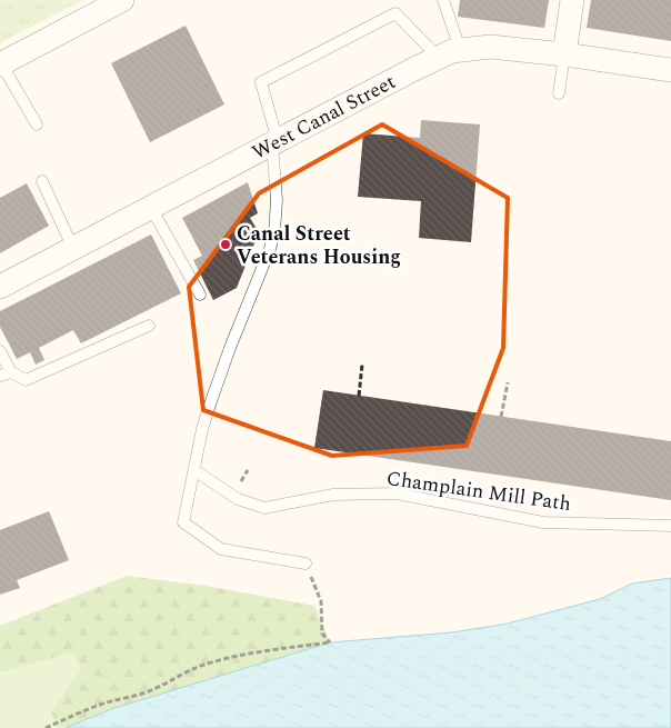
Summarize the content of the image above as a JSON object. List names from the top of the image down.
{
  "streets": {
    "street": ["West Canal Street"],
    "lane": ["Champlain Mill Path"]
  },
  "places": ["Canal Street Veterans Housing"]
}
